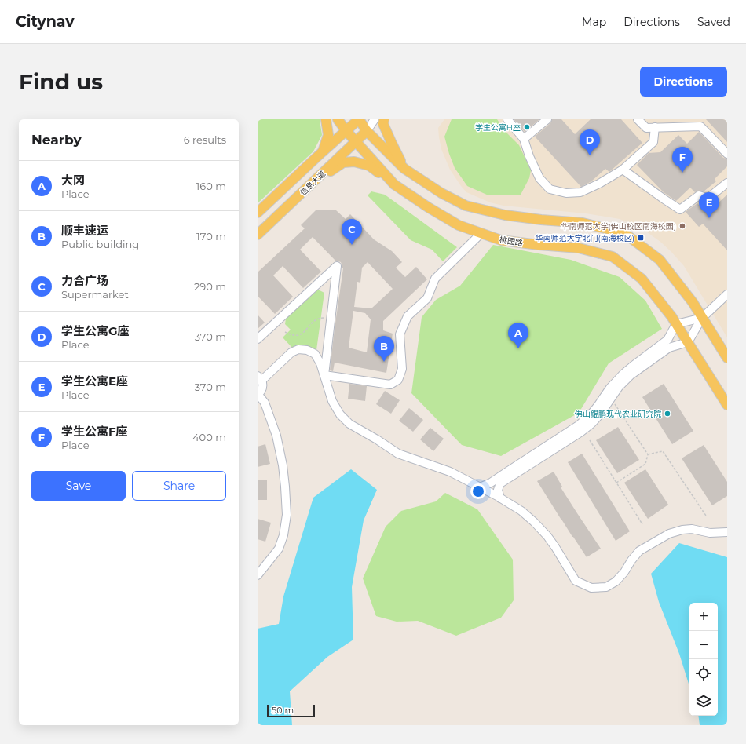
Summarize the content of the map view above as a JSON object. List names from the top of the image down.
{
  "streets": {
    "main road": ["信息大道", "桃园路"]
  },
  "crossings": [
    ["信息大道", "桃园路"]
  ],
  "places": {
    "other": ["学生公寓H座", "华南师范大学(佛山校区南海校园)", "佛山鲲鹏现代农业研究院"],
    "transit": ["华南师范大学北门(南海校区)"]
  },
  "scale_bar": "50 m",
  "page": {
    "header": "Citynav",
    "nav": ["Map", "Directions", "Saved"],
    "buttons": [
      "Directions",
      ["Save", "Share"]
    ],
    "title": "Find us",
    "heading": ["Nearby", "6 results"],
    "pins": [
      "D",
      "F",
      "E",
      "C",
      "A",
      "B"
    ],
    "list": [
      {
        "mark": "A",
        "name": "大冈",
        "note": "Place",
        "value": "160 m"
      },
      {
        "mark": "B",
        "name": "顺丰速运",
        "note": "Public building",
        "value": "170 m"
      },
      {
        "mark": "C",
        "name": "力合广场",
        "note": "Supermarket",
        "value": "290 m"
      },
      {
        "mark": "D",
        "name": "学生公寓G座",
        "note": "Place",
        "value": "370 m"
      },
      {
        "mark": "E",
        "name": "学生公寓E座",
        "note": "Place",
        "value": "370 m"
      },
      {
        "mark": "F",
        "name": "学生公寓F座",
        "note": "Place",
        "value": "400 m"
      }
    ],
    "map_buttons": ["+", "−"],
    "scale": "50 m"
  }
}
